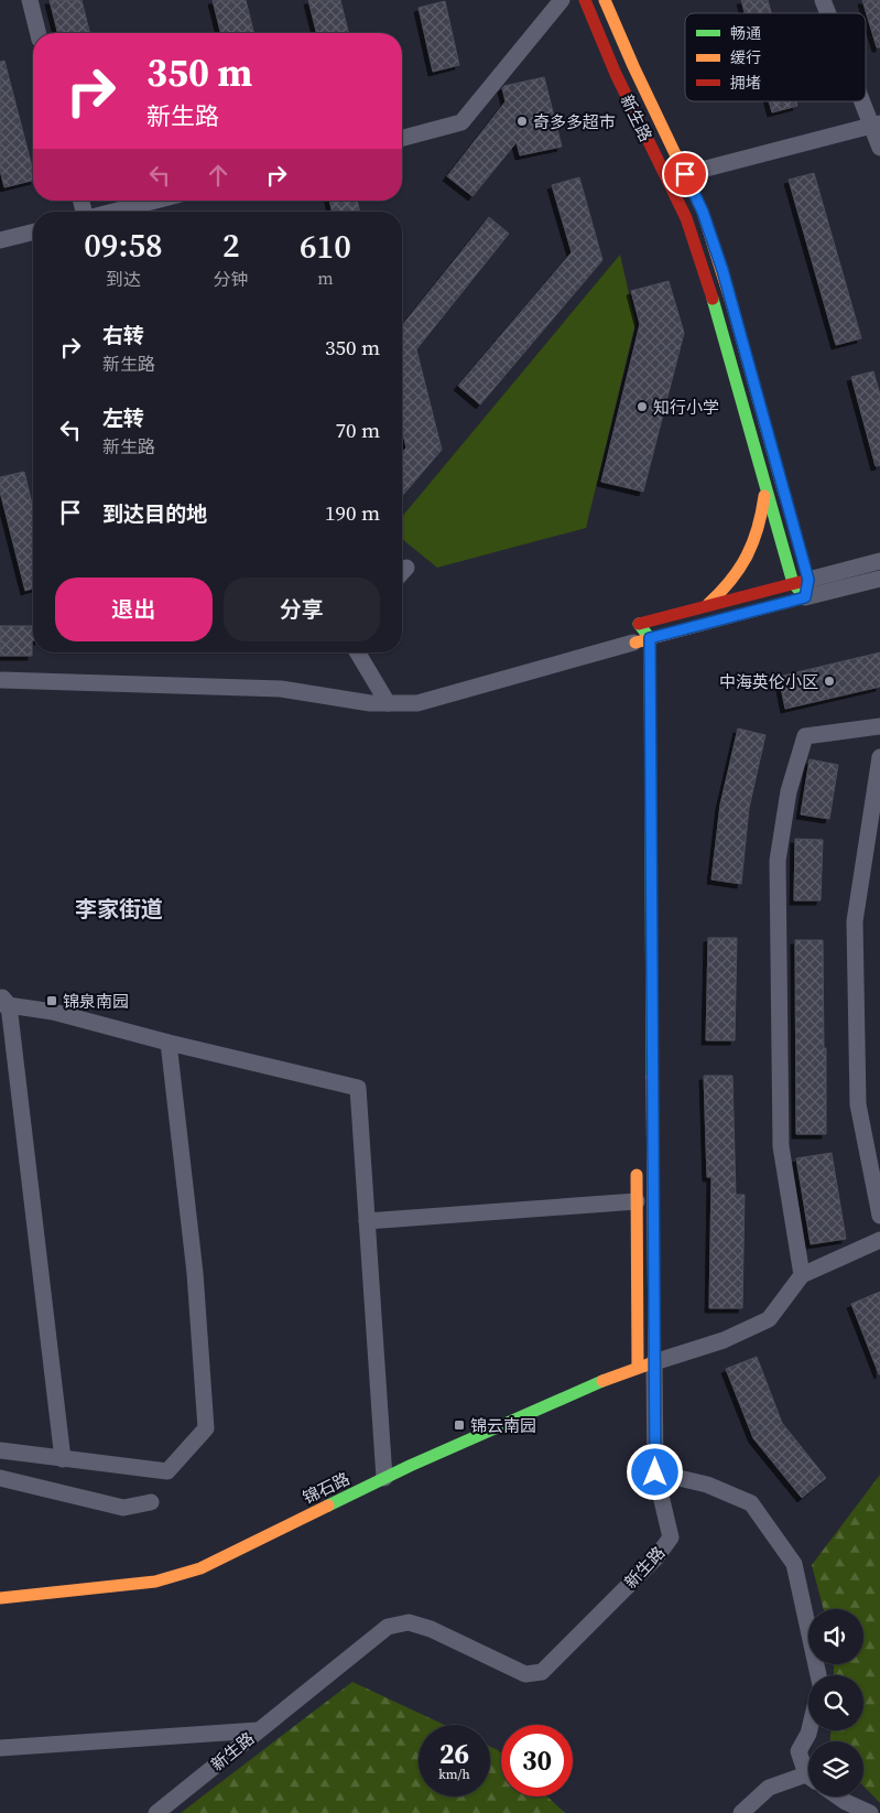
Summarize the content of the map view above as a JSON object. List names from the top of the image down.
{
  "streets": {
    "street": ["新生路", "锦石路"]
  },
  "crossings": [
    ["新生路", "锦石路"]
  ],
  "districts": ["李家街道"],
  "places": {
    "other": ["奇多多超市", "知行小学", "中海英伦小区"],
    "transit": ["锦泉南园", "锦云南园"]
  },
  "legend": ["畅通", "缓行", "拥堵"],
  "page": {
    "turn": ["350 m", "新生路"],
    "eta": [
      "09:58",
      "到达",
      "2",
      "分钟",
      "610",
      "m"
    ],
    "list": [
      {
        "name": "右转",
        "note": "新生路",
        "value": "350 m"
      },
      {
        "name": "左转",
        "note": "新生路",
        "value": "70 m"
      },
      {
        "name": "到达目的地",
        "value": "190 m"
      }
    ],
    "buttons": ["退出", "分享"],
    "speed": "26 km/h",
    "limit": "30"
  }
}
